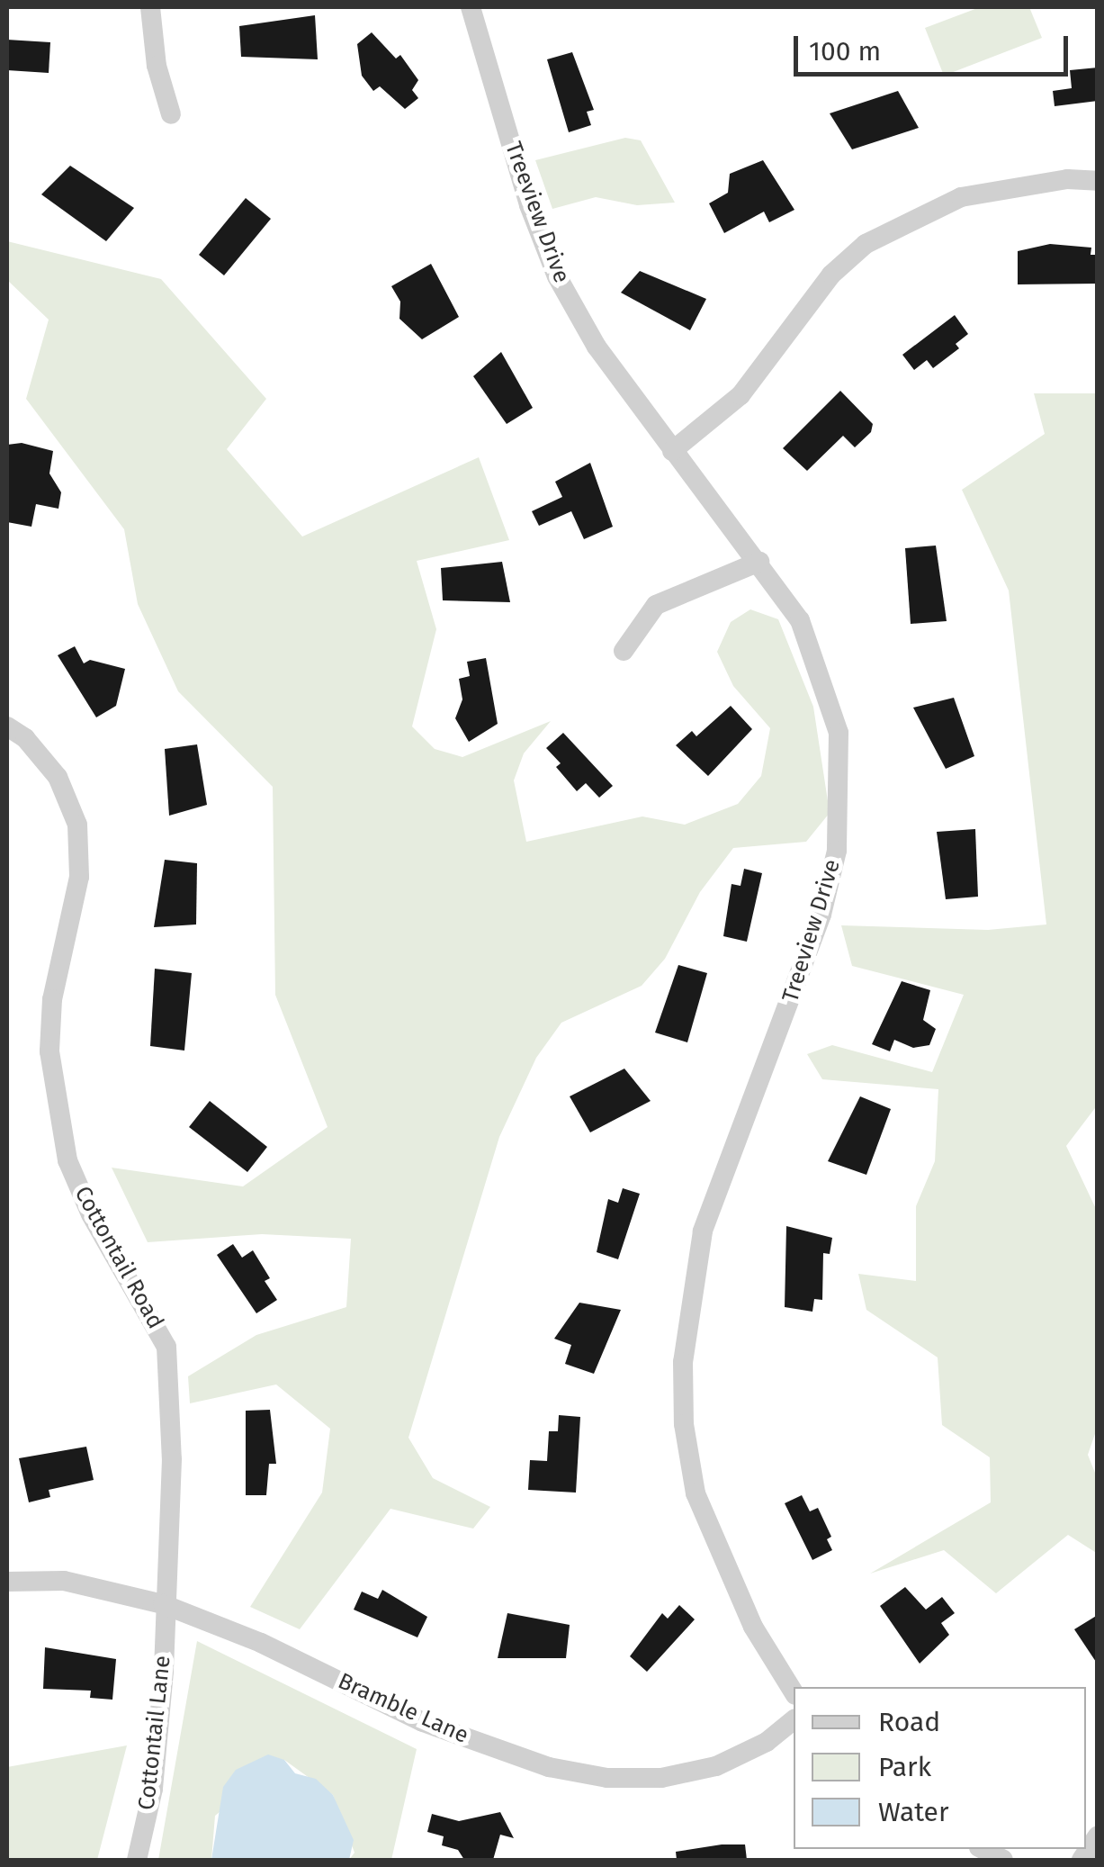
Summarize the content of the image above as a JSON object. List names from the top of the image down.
{
  "streets": {
    "street": [
      "Treeview Drive",
      "Cottontail Road",
      "Bramble Lane",
      "Cottontail Lane"
    ]
  },
  "crossings": [
    ["Cottontail Road", "Bramble Lane"],
    ["Cottontail Road", "Cottontail Lane"],
    ["Bramble Lane", "Cottontail Lane"]
  ],
  "legend": ["Road", "Park", "Water"],
  "scale_bar": "100 m"
}
